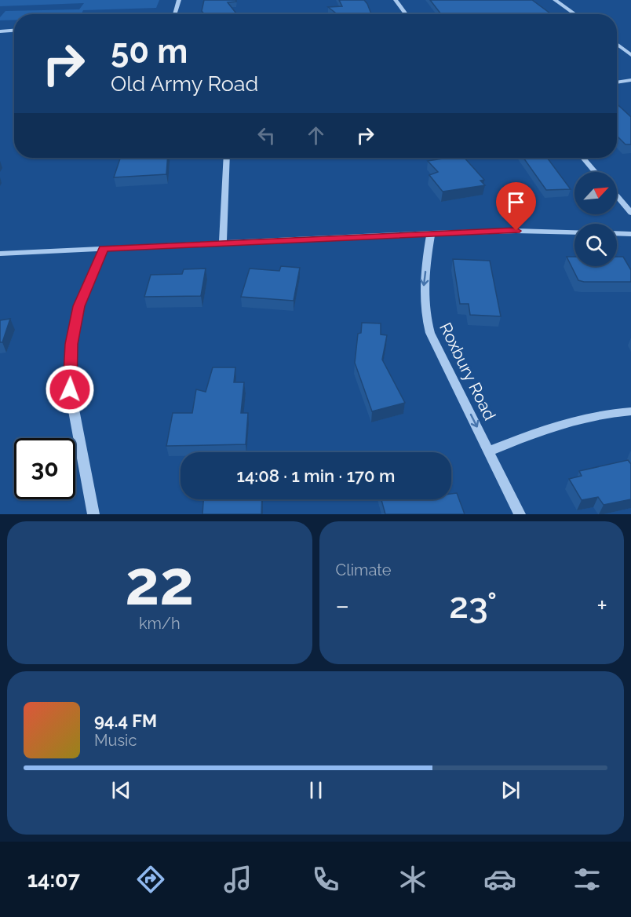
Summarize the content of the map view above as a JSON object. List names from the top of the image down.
{
  "streets": {
    "street": ["Roxbury Road"]
  },
  "one_way": ["Roxbury Road"],
  "north": "top right",
  "page": {
    "turn": ["50 m", "Old Army Road"],
    "limit": "30",
    "trip": "14:08 · 1 min · 170 m",
    "tile": [
      ["22", "km/h"],
      "Climate"
    ],
    "heat": ["−", "23°", "+"],
    "song": ["94.4 FM", "Music"],
    "tabs": "14:07"
  }
}
